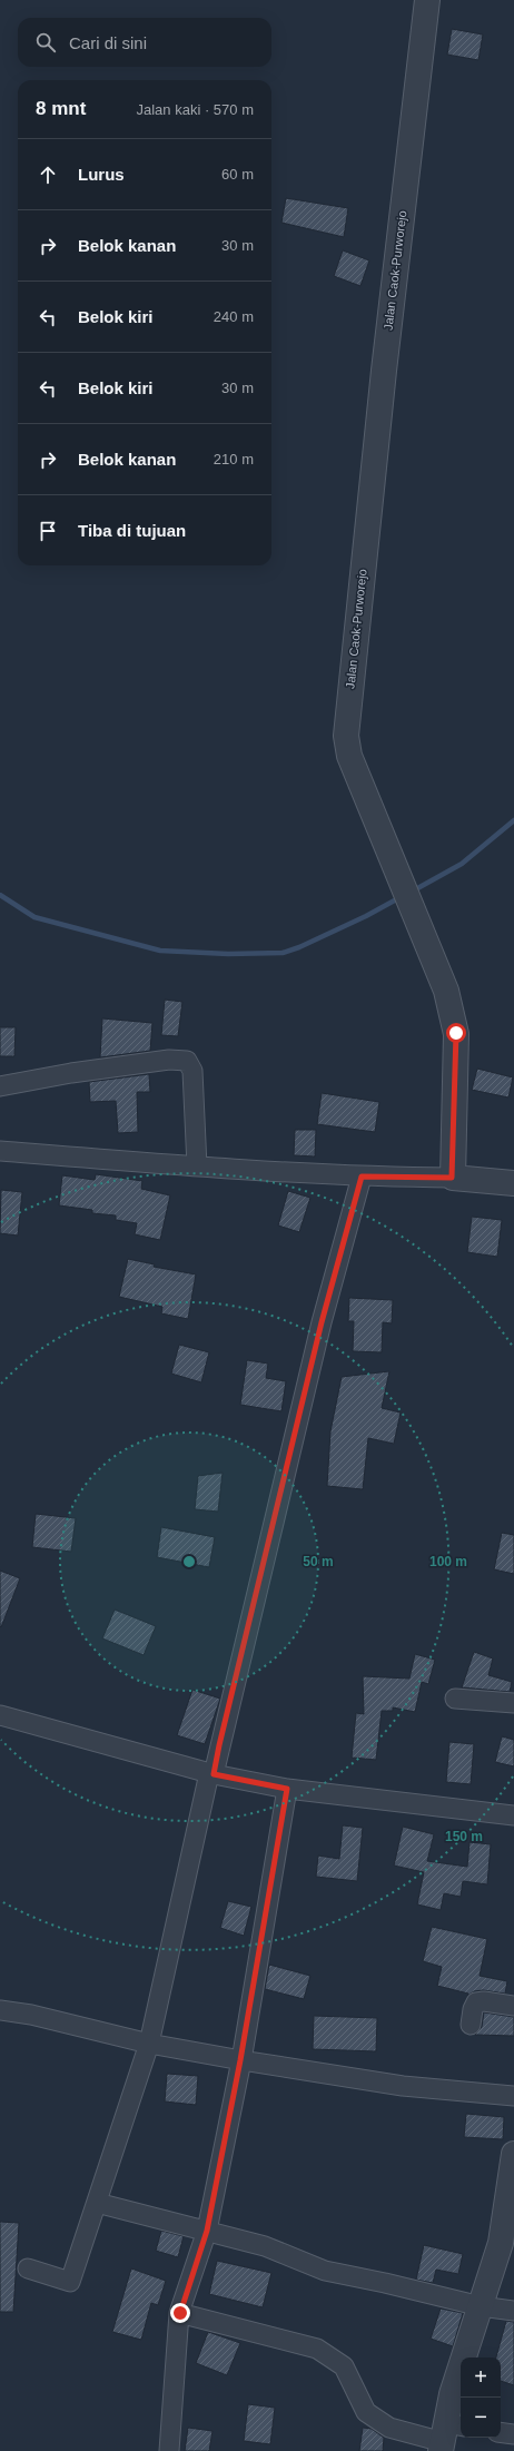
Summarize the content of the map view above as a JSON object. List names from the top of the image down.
{
  "streets": {
    "street": ["Jalan Caok-Purworejo"]
  },
  "page": {
    "search": "Cari di sini",
    "heading": ["8 mnt", "Jalan kaki · 570 m"],
    "list": [
      ["Lurus", "60 m"],
      ["Belok kanan", "30 m"],
      ["Belok kiri", "240 m"],
      ["Belok kiri", "30 m"],
      ["Belok kanan", "210 m"],
      "Tiba di tujuan"
    ],
    "map_buttons": ["+", "−"]
  },
  "rings": ["50 m", "100 m", "150 m"]
}
